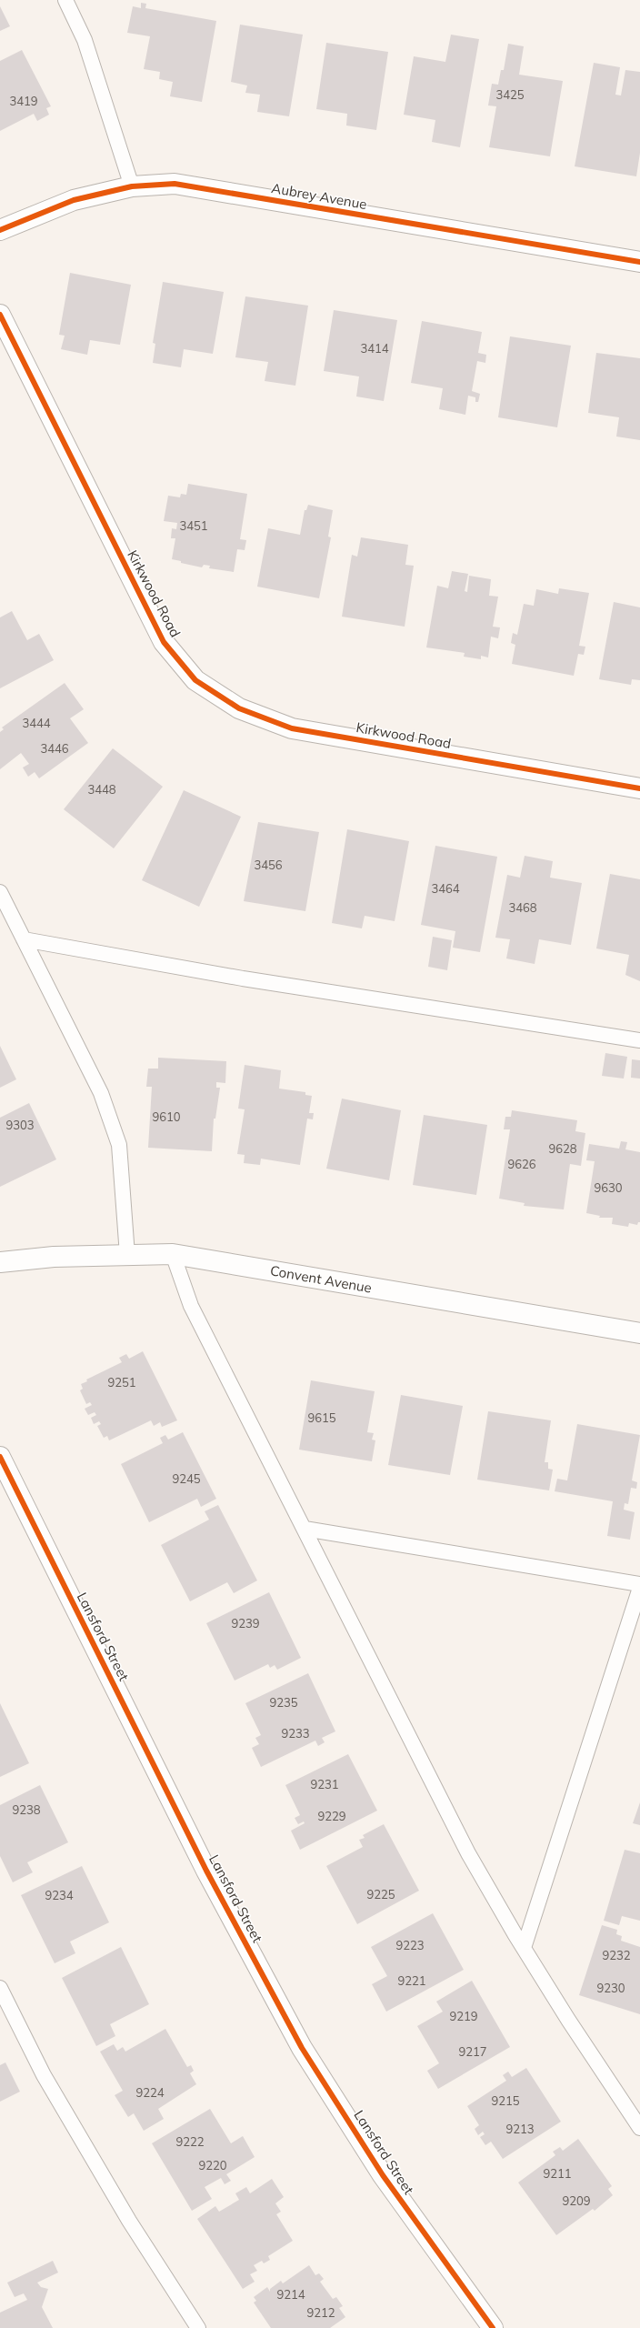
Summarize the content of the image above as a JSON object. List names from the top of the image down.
{
  "streets": {
    "street": [
      "Aubrey Avenue",
      "Kirkwood Road",
      "Convent Avenue",
      "Lansford Street"
    ]
  },
  "house_numbers": [
    "3425",
    "3419",
    "3414",
    "3451",
    "3444",
    "3446",
    "3448",
    "3456",
    "3464",
    "3468",
    "9610",
    "9303",
    "9628",
    "9626",
    "9630",
    "9251",
    "9615",
    "9245",
    "9239",
    "9235",
    "9233",
    "9231",
    "9238",
    "9229",
    "9225",
    "9234",
    "9223",
    "9232",
    "9221",
    "9230",
    "9219",
    "9217",
    "9224",
    "9215",
    "9213",
    "9222",
    "9220",
    "9211",
    "9209",
    "9214",
    "9212"
  ]
}
